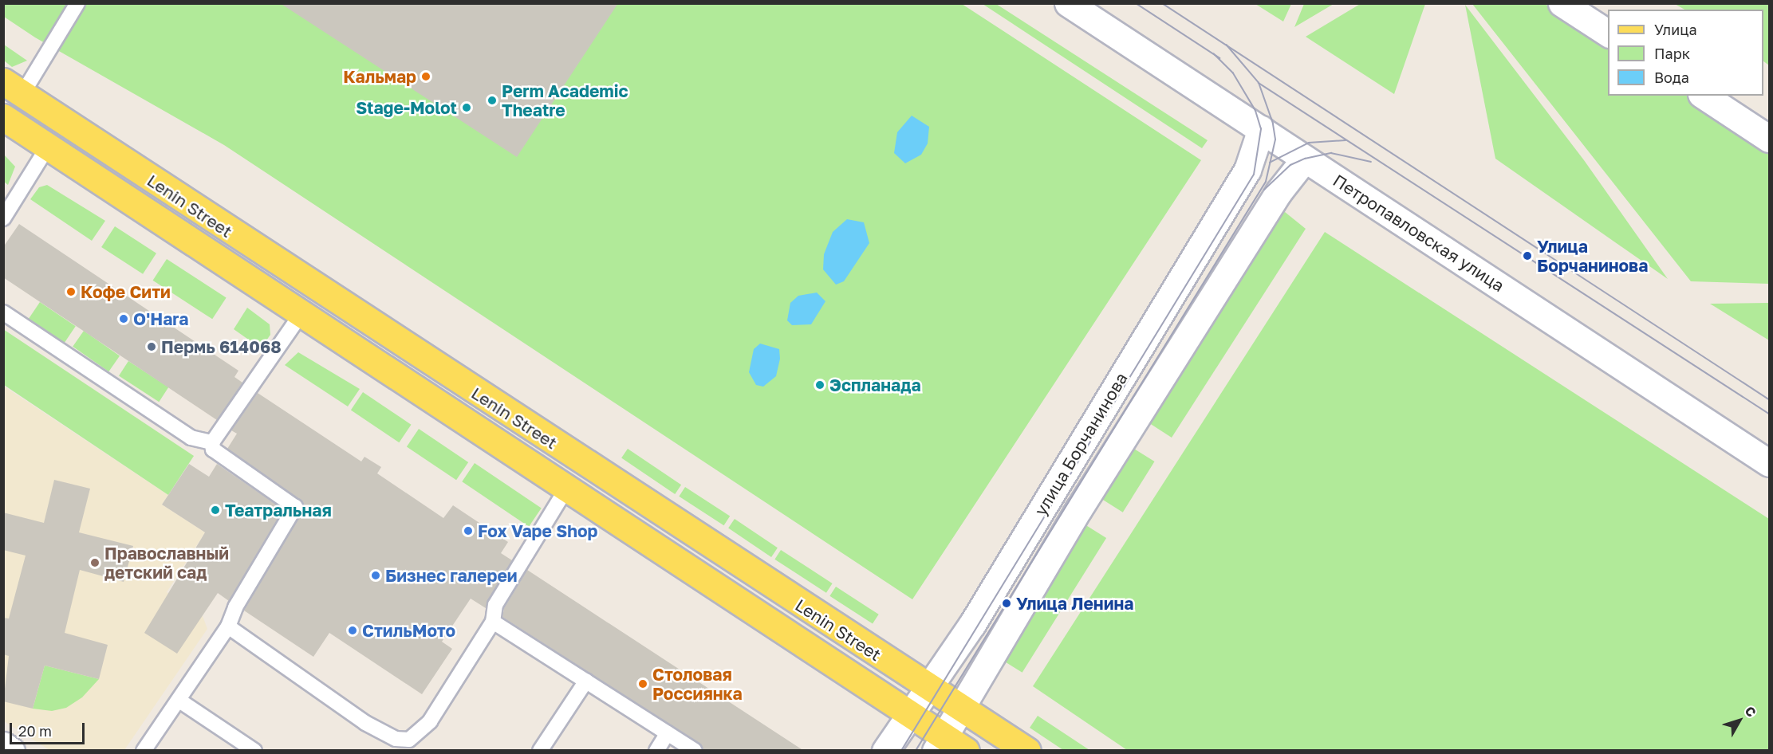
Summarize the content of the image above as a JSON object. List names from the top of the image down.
{
  "streets": {
    "main road": ["Lenin Street", "Петропавловская улица", "улица Борчанинова"]
  },
  "crossings": [
    ["Lenin Street", "улица Борчанинова"],
    ["Петропавловская улица", "улица Борчанинова"]
  ],
  "places": [
    "Кальмар",
    "Perm Academic Theatre",
    "Stage-Molot",
    "Улица Борчанинова",
    "Кофе Сити",
    "O'Hara",
    "Пермь 614068",
    "Эспланада",
    "Театральная",
    "Fox Vape Shop",
    "Православный детский сад",
    "Бизнес галереи",
    "Улица Ленина",
    "СтильМото",
    "Столовая Россиянка"
  ],
  "legend": ["Улица", "Парк", "Вода"],
  "scale_bar": "20 m",
  "north": "top right"
}
